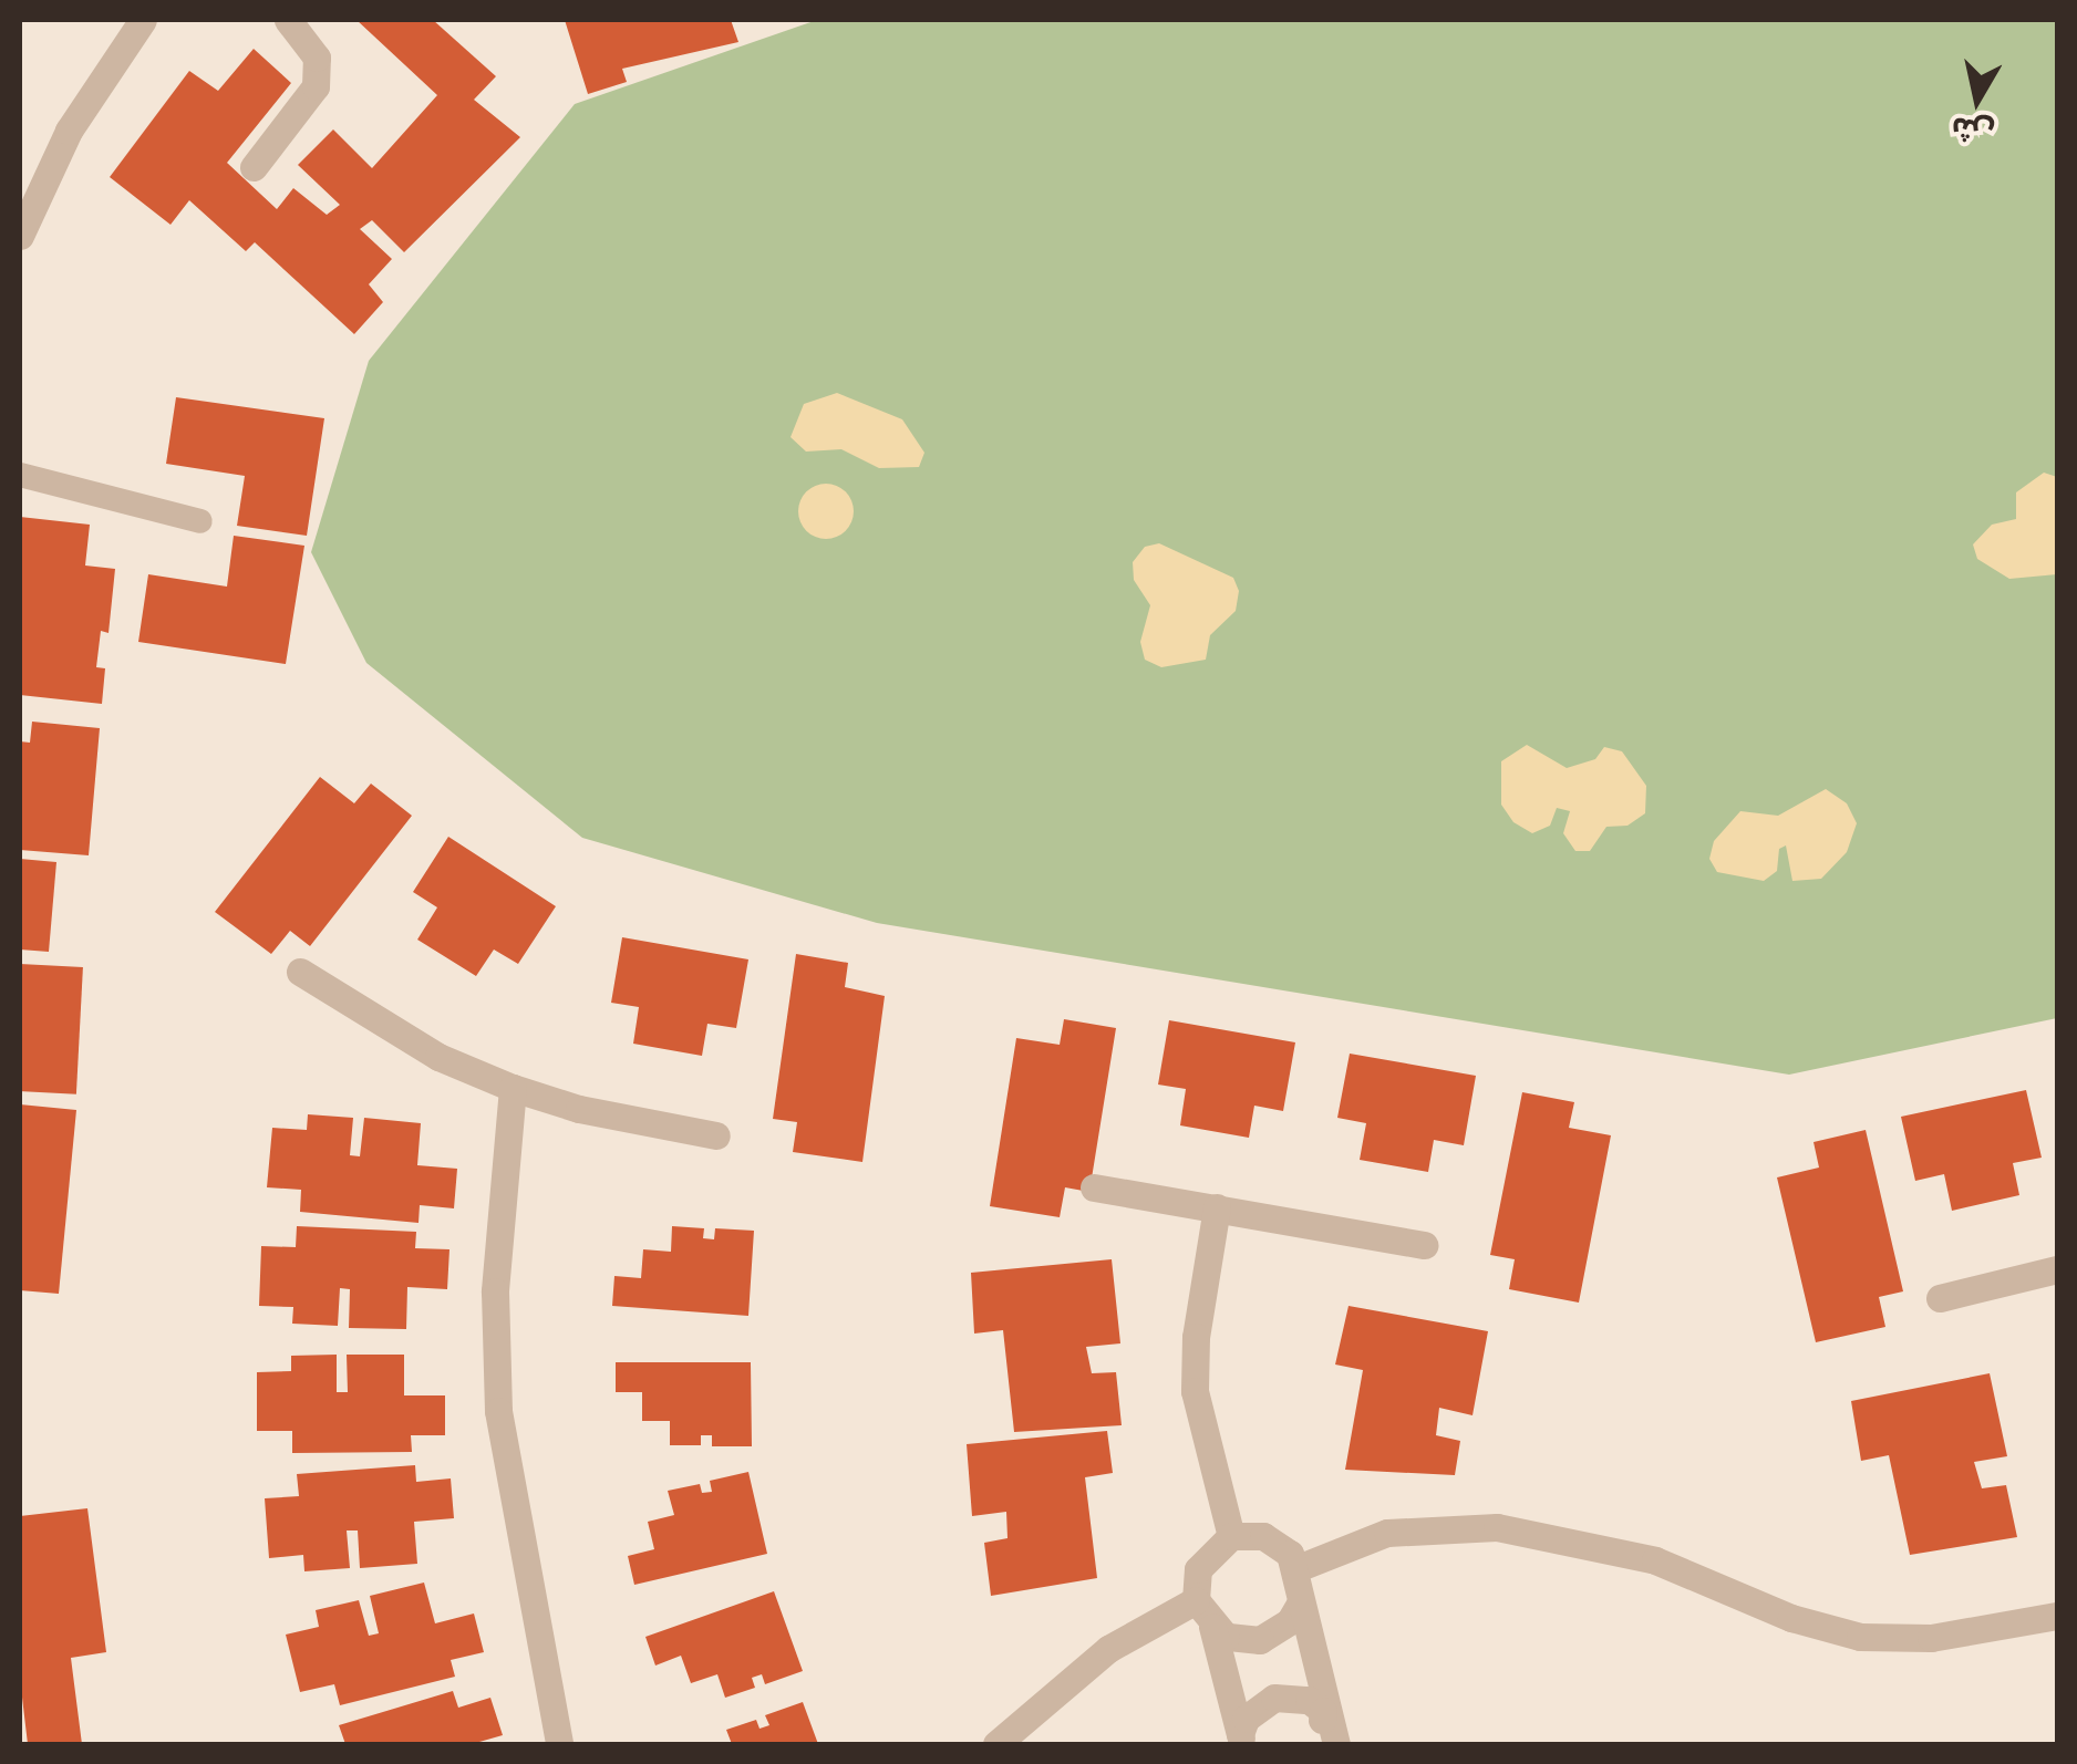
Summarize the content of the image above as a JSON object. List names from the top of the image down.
{
  "north": "bottom"
}
